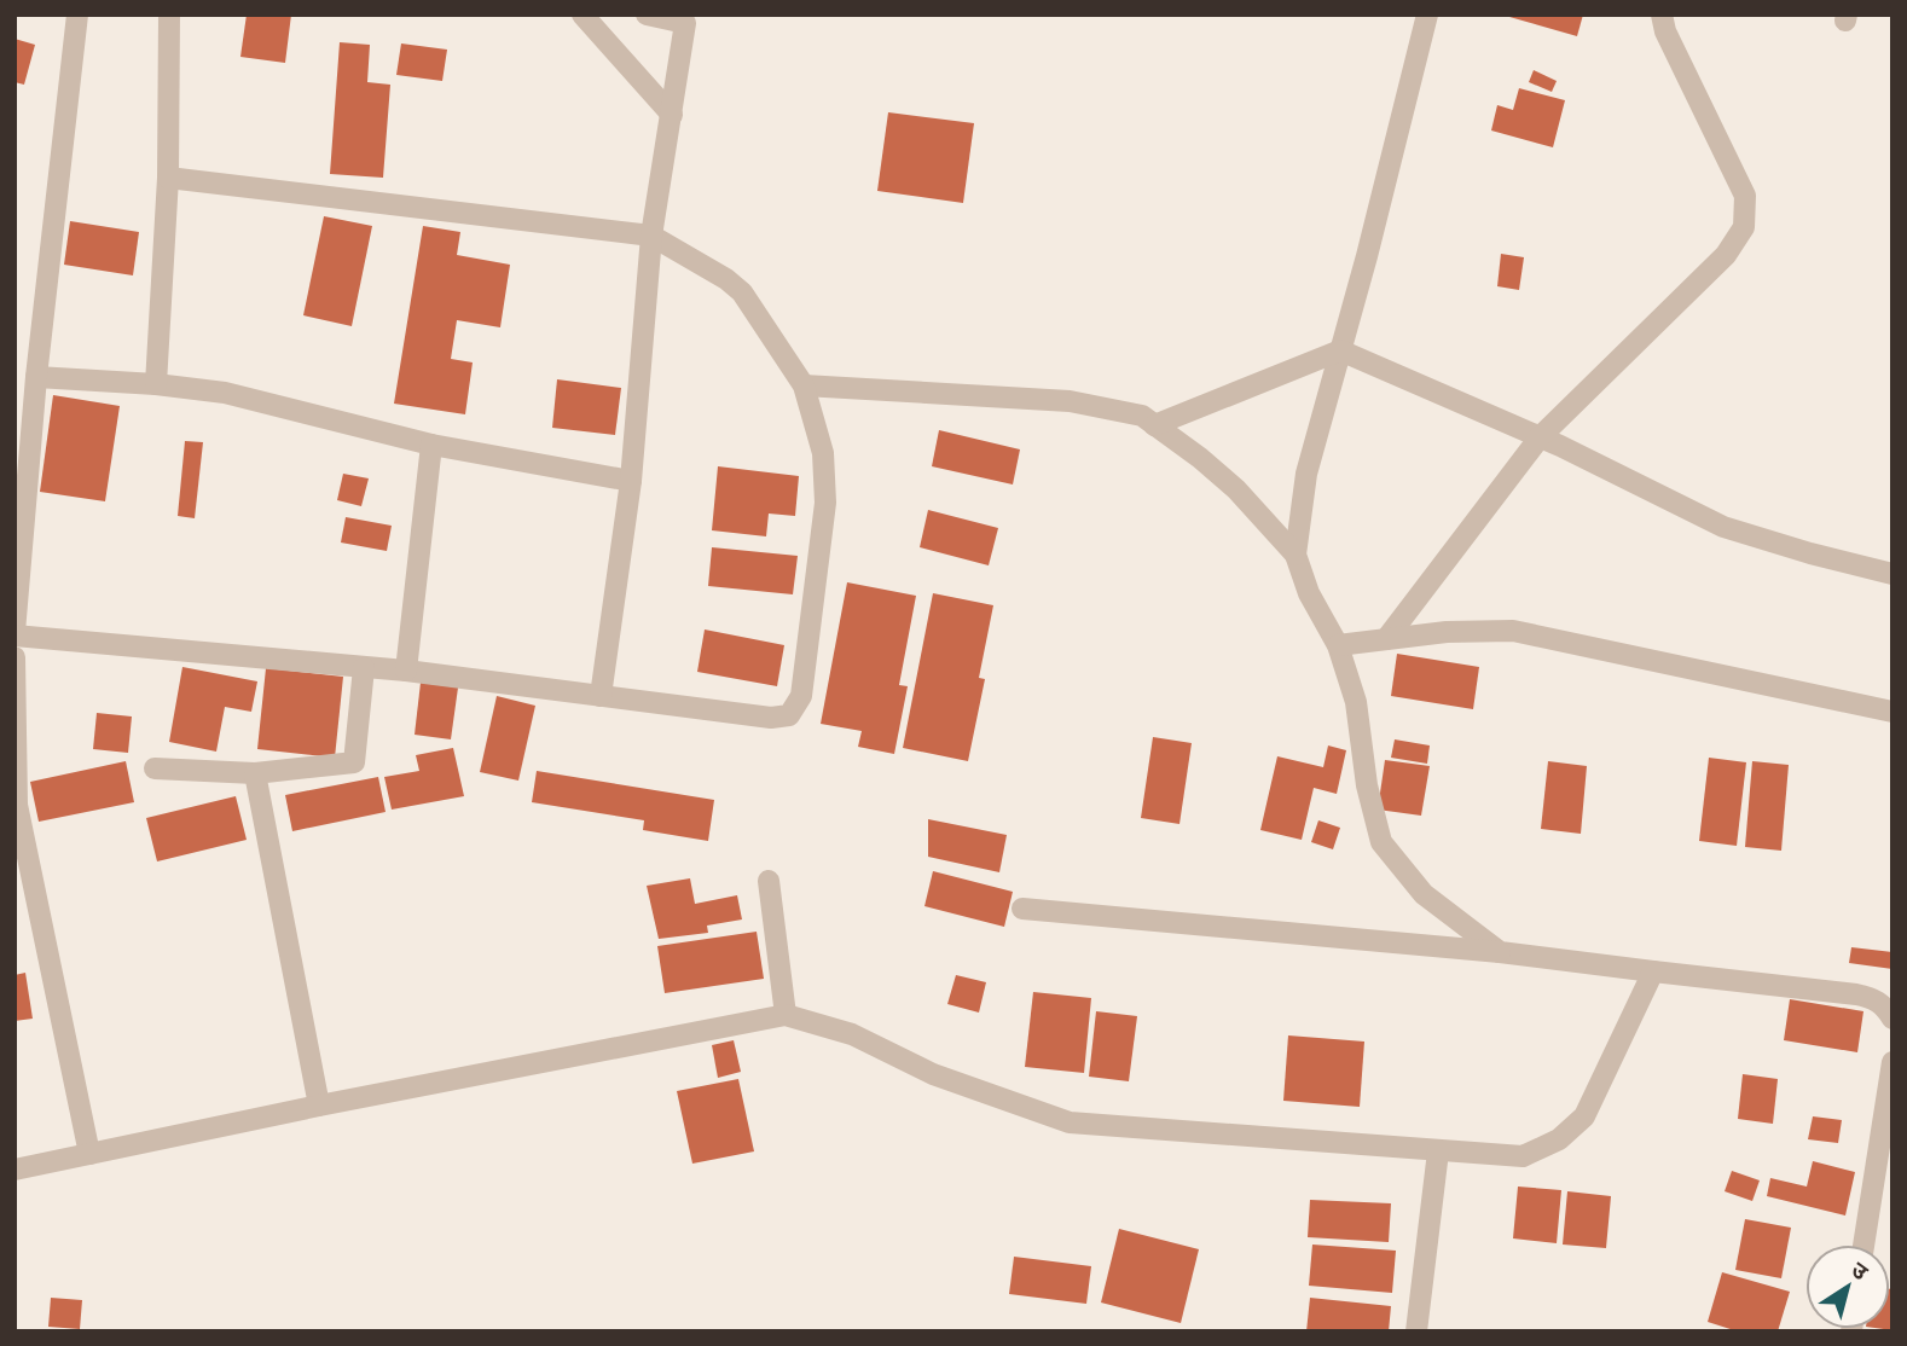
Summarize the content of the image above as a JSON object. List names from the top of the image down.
{
  "north": "top right"
}
